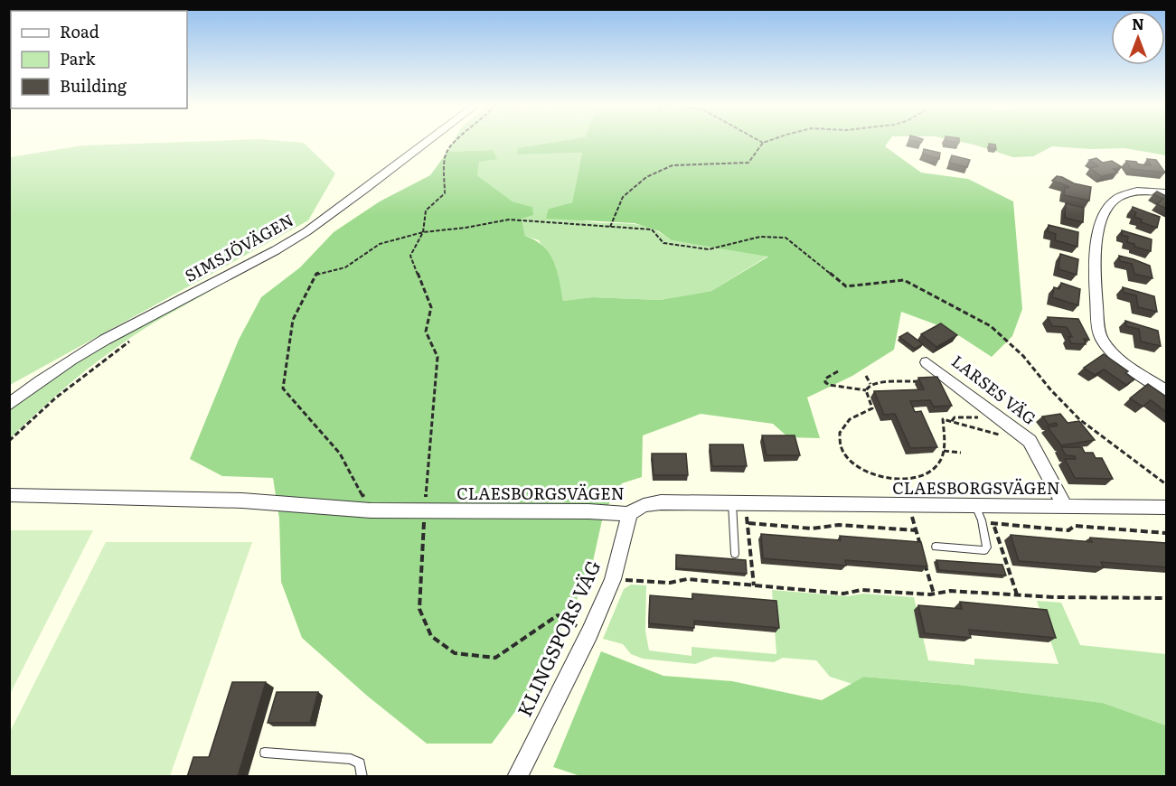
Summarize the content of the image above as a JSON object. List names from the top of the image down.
{
  "streets": {
    "street": [
      "SIMSJÖVÄGEN",
      "LARSES VÄG",
      "CLAESBORGSVÄGEN",
      "KLINGSPORS VÄG"
    ]
  },
  "crossings": [
    ["LARSES VÄG", "CLAESBORGSVÄGEN"],
    ["CLAESBORGSVÄGEN", "KLINGSPORS VÄG"]
  ],
  "legend": ["Road", "Park", "Building"],
  "north": "top"
}
